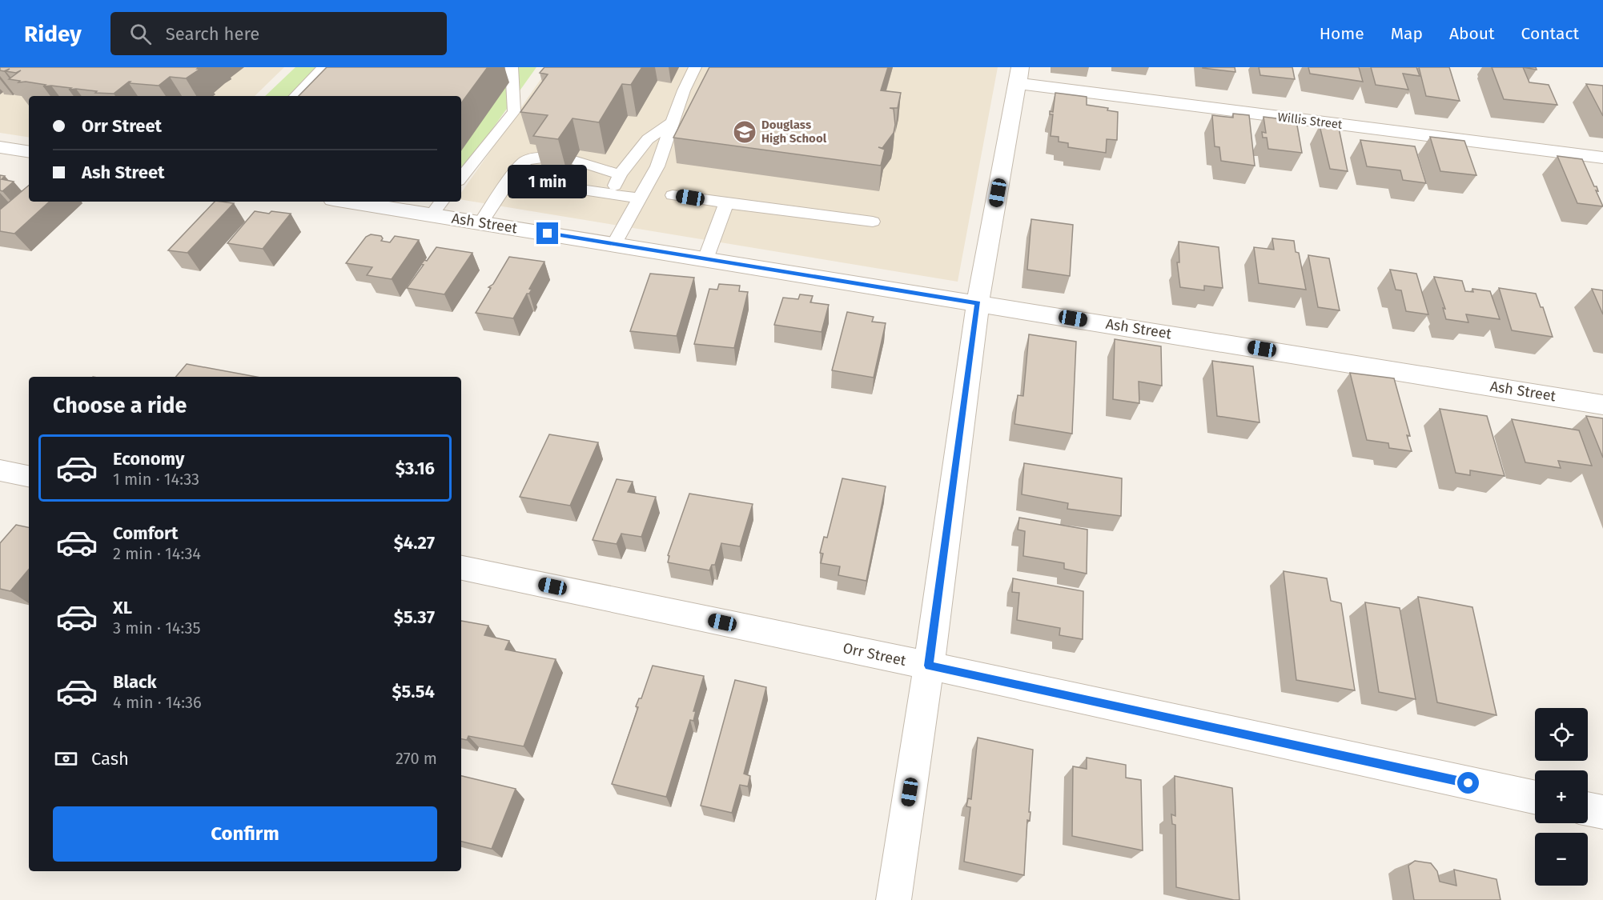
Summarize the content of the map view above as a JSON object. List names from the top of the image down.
{
  "streets": {
    "street": ["Willis Street", "Ash Street", "Orr Street"]
  },
  "places": {
    "school or university": ["Douglass High School"]
  },
  "page": {
    "header": "Ridey",
    "search": "Search here",
    "nav": [
      "Home",
      "Map",
      "About",
      "Contact"
    ],
    "banner": ["Orr Street", "Ash Street"],
    "bubble": "1 min",
    "heading": "Choose a ride",
    "list": [
      {
        "name": "Economy",
        "note": "1 min · 14:33",
        "value": "$3.16"
      },
      {
        "name": "Comfort",
        "note": "2 min · 14:34",
        "value": "$4.27"
      },
      {
        "name": "XL",
        "note": "3 min · 14:35",
        "value": "$5.37"
      },
      {
        "name": "Black",
        "note": "4 min · 14:36",
        "value": "$5.54"
      }
    ],
    "map_buttons": ["+", "−"],
    "pay": ["Cash", "270 m"],
    "buttons": "Confirm"
  }
}
